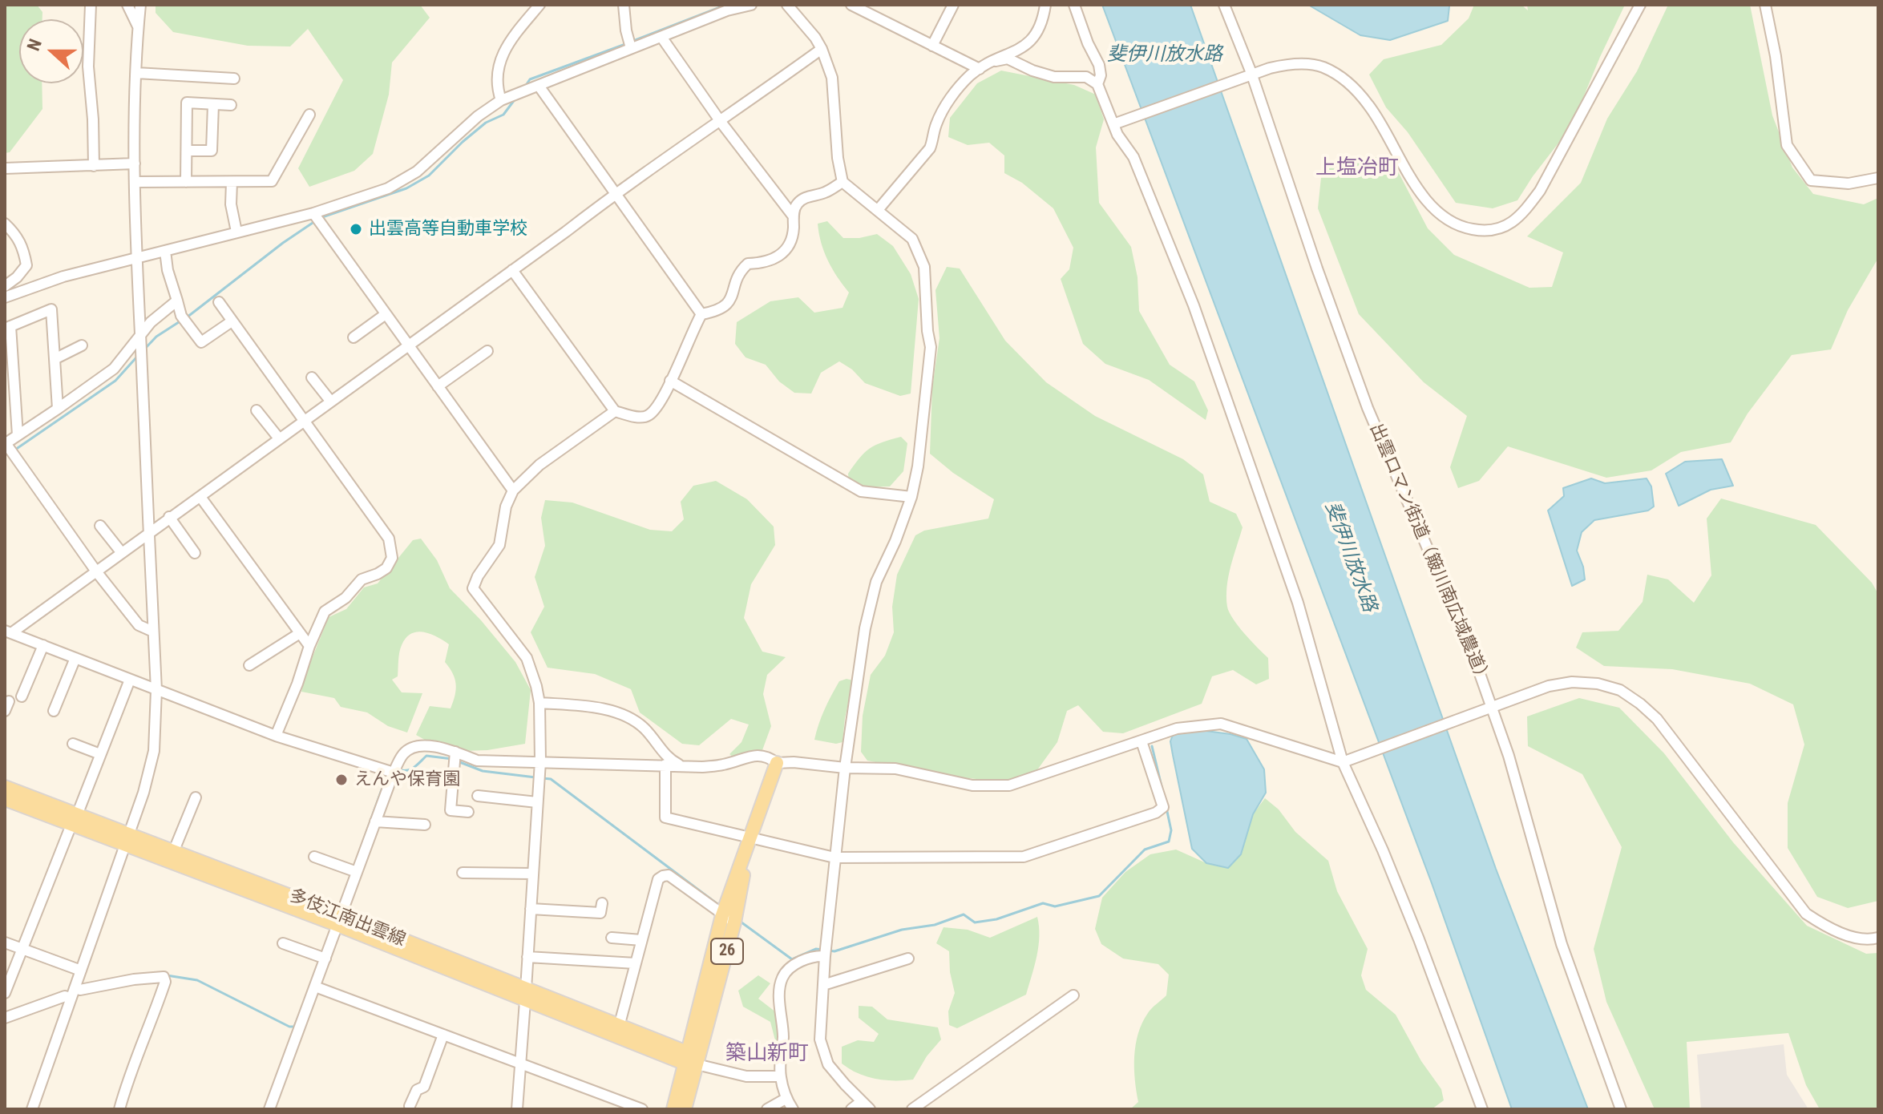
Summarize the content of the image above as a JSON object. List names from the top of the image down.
{
  "streets": {
    "main road": ["多伎江南出雲線", "26"],
    "street": ["出雲ロマン街道（簸川南広域農道）"]
  },
  "crossings": [
    ["多伎江南出雲線", "26"]
  ],
  "districts": ["上塩冶町", "築山新町"],
  "water": ["斐伊川放水路"],
  "places": ["出雲高等自動車学校", "えんや保育園"],
  "north": "left"
}
